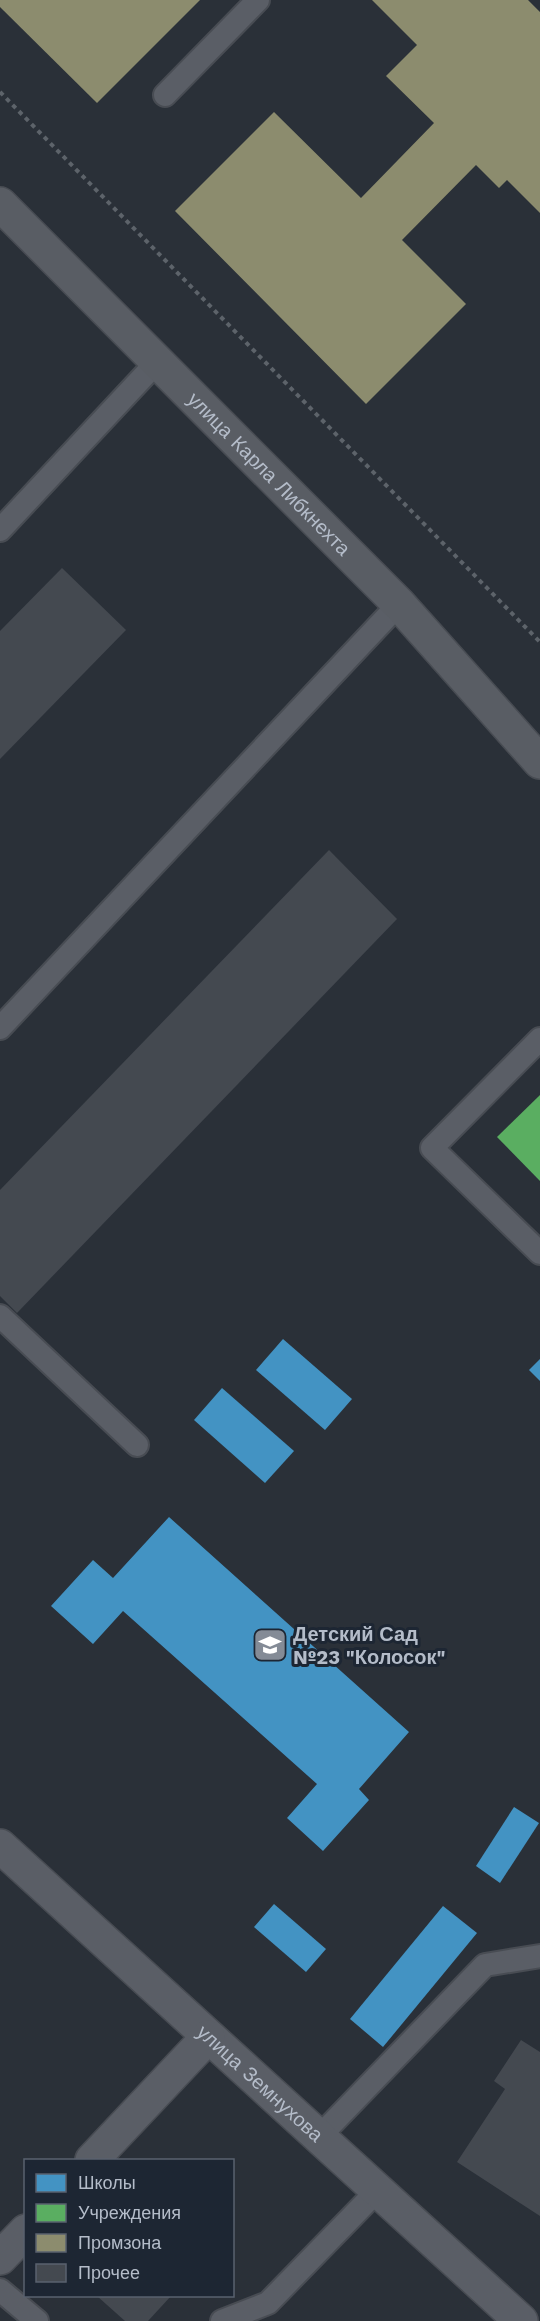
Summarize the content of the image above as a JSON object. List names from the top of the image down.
{
  "streets": {
    "main road": ["улица Карла Либкнехта"],
    "street": ["улица Земнухова"]
  },
  "places": {
    "school or university": ["Детский Сад №23 \"Колосок\""]
  },
  "legend": [
    "Школы",
    "Учреждения",
    "Промзона",
    "Прочее"
  ]
}
